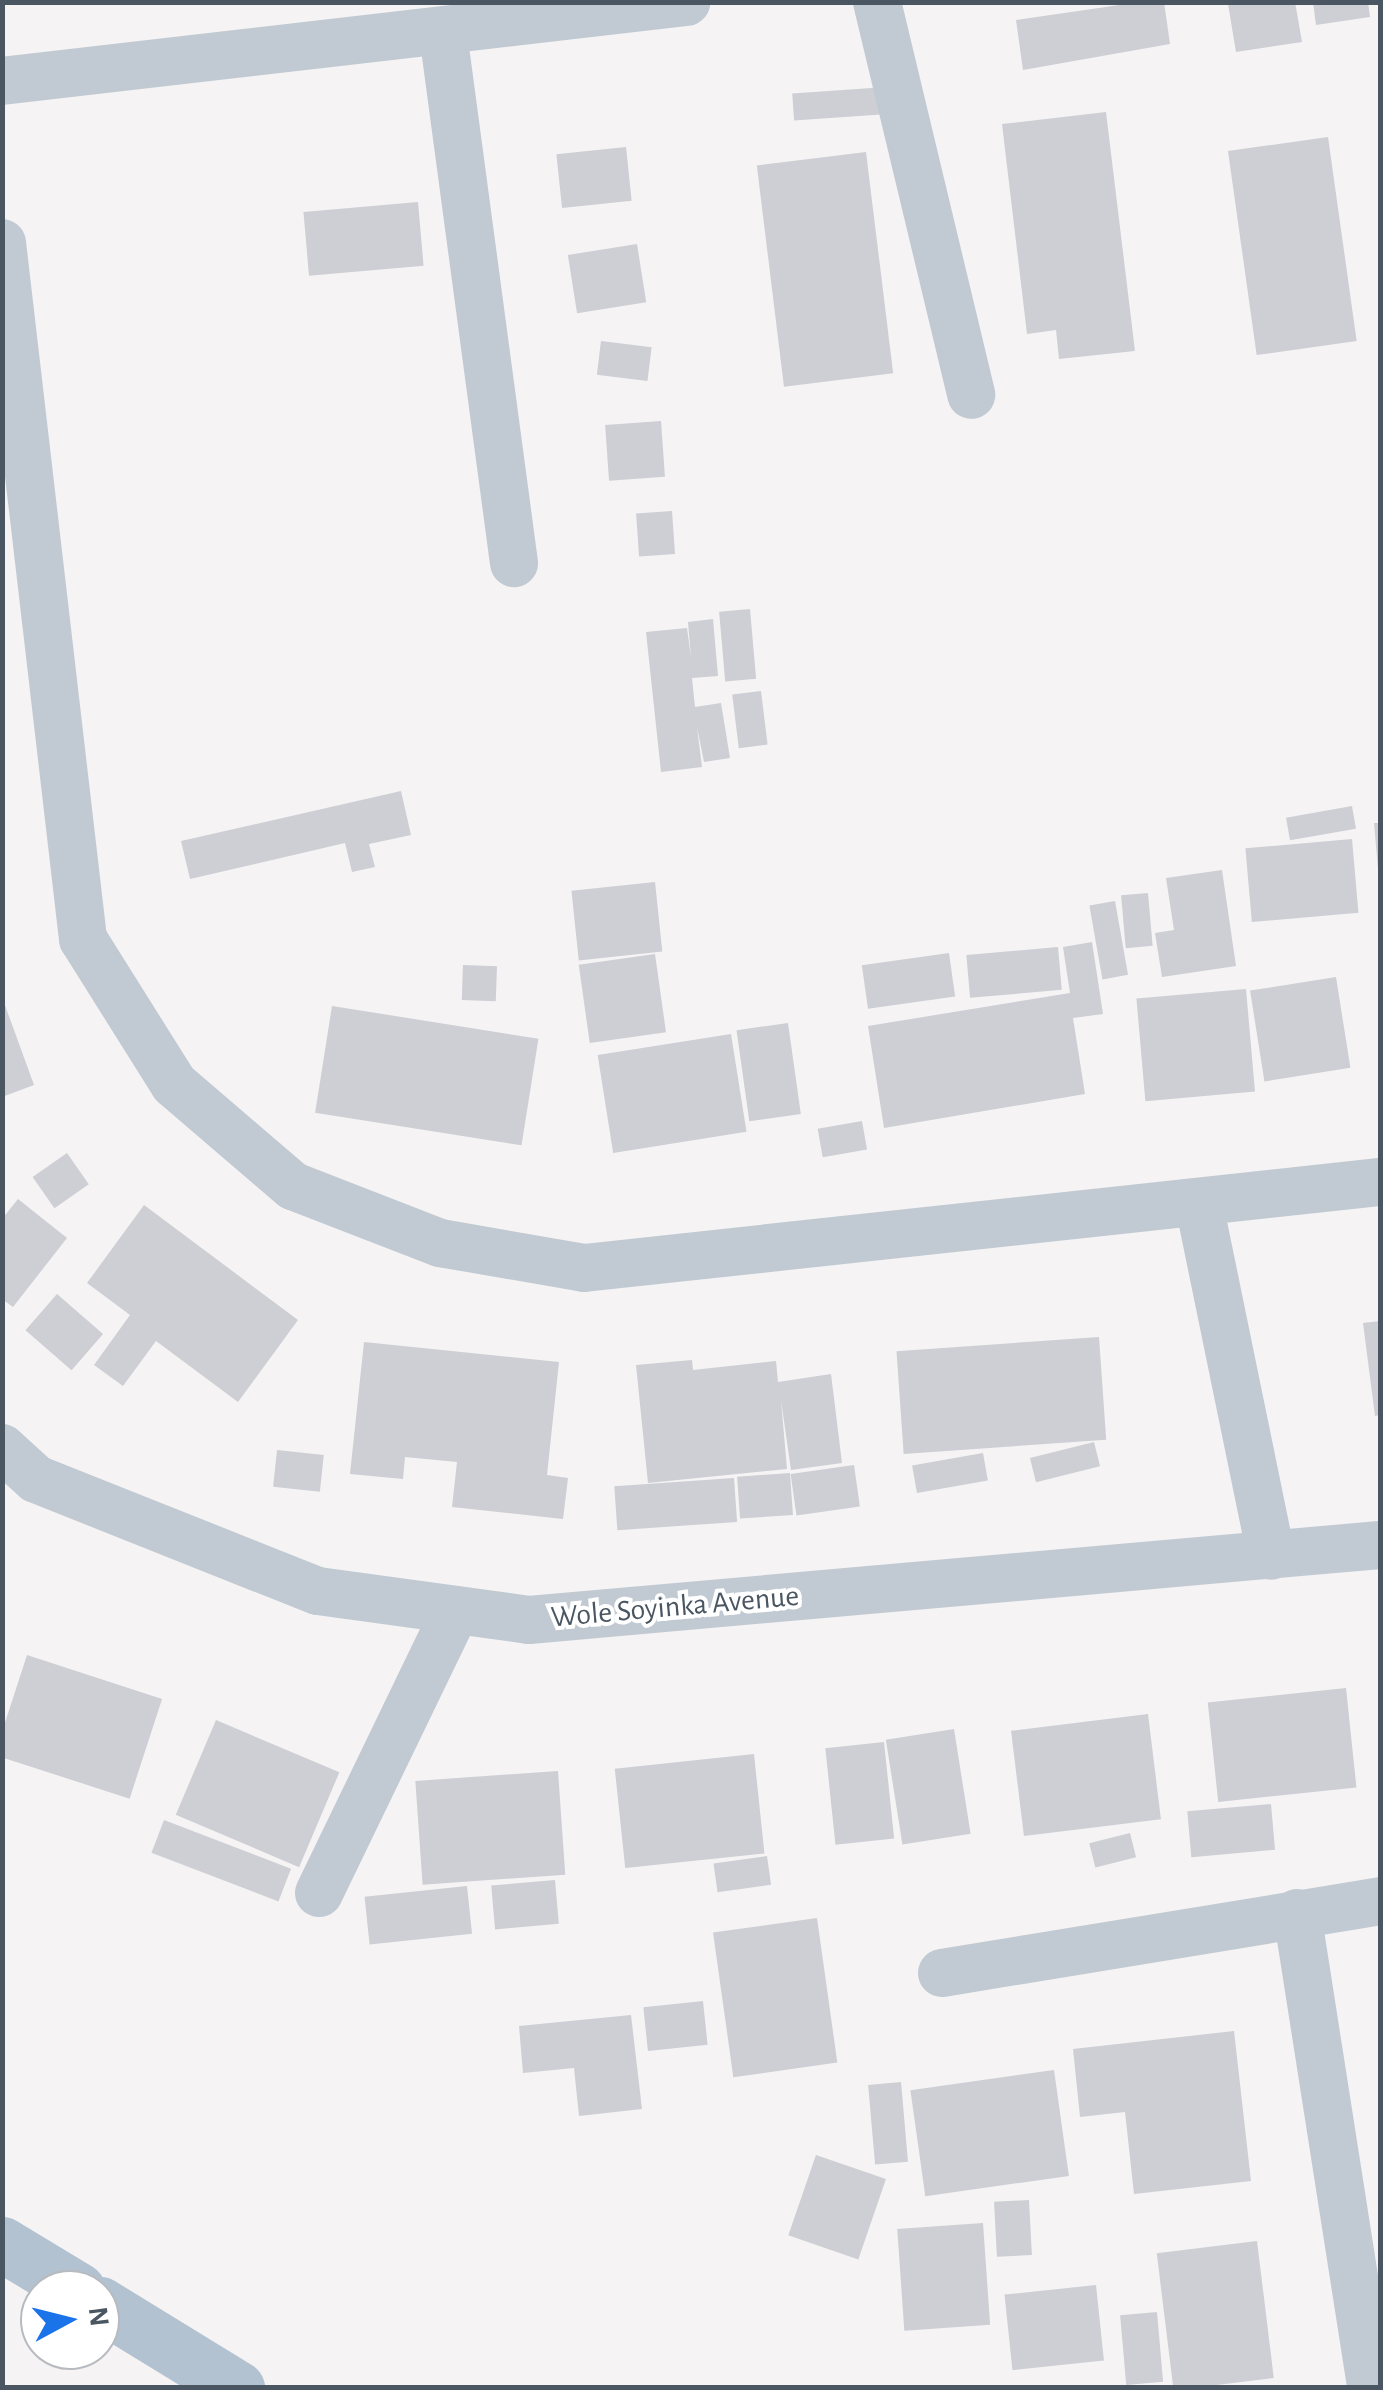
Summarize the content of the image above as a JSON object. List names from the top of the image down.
{
  "streets": {
    "street": ["Wole Soyinka Avenue"]
  },
  "north": "right"
}
